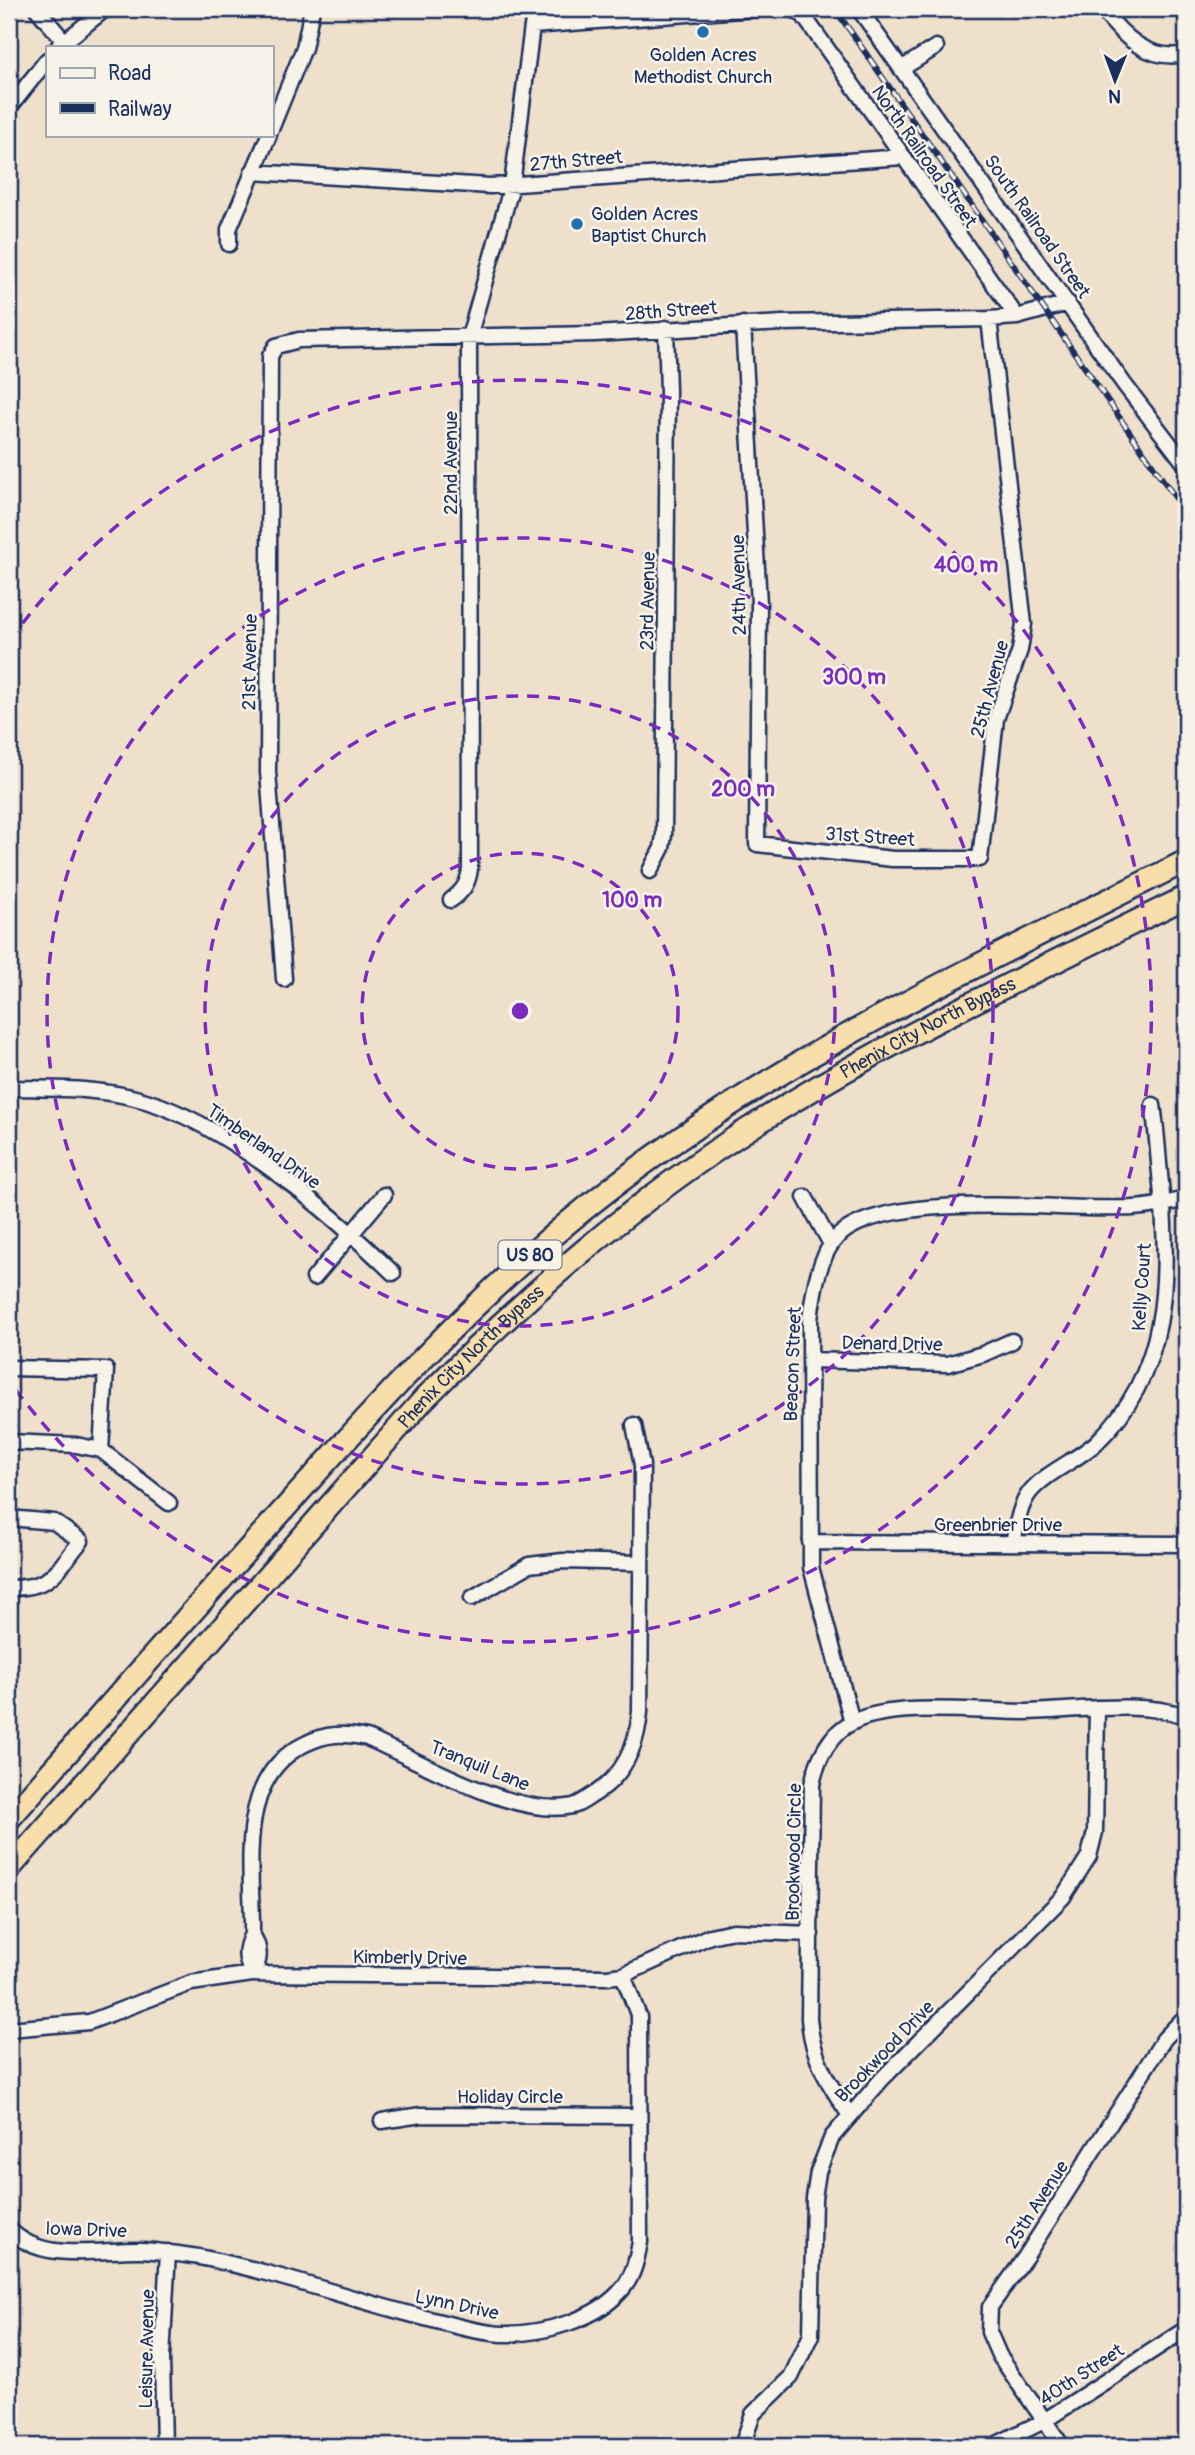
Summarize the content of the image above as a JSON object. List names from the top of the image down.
{
  "streets": {
    "highway": ["Phenix City North Bypass", "US 80"],
    "street": [
      "North Railroad Street",
      "27th Street",
      "South Railroad Street",
      "28th Street",
      "22nd Avenue",
      "24th Avenue",
      "23rd Avenue",
      "21st Avenue",
      "25th Avenue",
      "31st Street",
      "Timberland Drive",
      "Kelly Court",
      "Denard Drive",
      "Beacon Street",
      "Greenbrier Drive",
      "Tranquil Lane",
      "Brookwood Circle",
      "Kimberly Drive",
      "Brookwood Drive",
      "Holiday Circle",
      "Iowa Drive",
      "Lynn Drive",
      "Leisure Avenue",
      "40th Street"
    ]
  },
  "crossings": [
    ["North Railroad Street", "27th Street"],
    ["North Railroad Street", "28th Street"],
    ["27th Street", "22nd Avenue"],
    ["South Railroad Street", "28th Street"],
    ["28th Street", "22nd Avenue"],
    ["28th Street", "24th Avenue"],
    ["28th Street", "23rd Avenue"],
    ["28th Street", "21st Avenue"],
    ["28th Street", "25th Avenue"],
    ["24th Avenue", "31st Street"],
    ["25th Avenue", "31st Street"],
    ["25th Avenue", "40th Street"],
    ["Kelly Court", "Greenbrier Drive"],
    ["Denard Drive", "Beacon Street"],
    ["Beacon Street", "Greenbrier Drive"],
    ["Beacon Street", "Brookwood Circle"],
    ["Tranquil Lane", "Kimberly Drive"],
    ["Brookwood Circle", "Kimberly Drive"],
    ["Brookwood Circle", "Brookwood Drive"],
    ["Kimberly Drive", "Lynn Drive"],
    ["Holiday Circle", "Lynn Drive"],
    ["Iowa Drive", "Lynn Drive"],
    ["Iowa Drive", "Leisure Avenue"],
    ["Lynn Drive", "Leisure Avenue"]
  ],
  "places": ["Golden Acres Methodist Church", "Golden Acres Baptist Church"],
  "legend": ["Road", "Railway"],
  "north": "bottom",
  "rings": [
    "400 m",
    "300 m",
    "200 m",
    "100 m"
  ]
}
